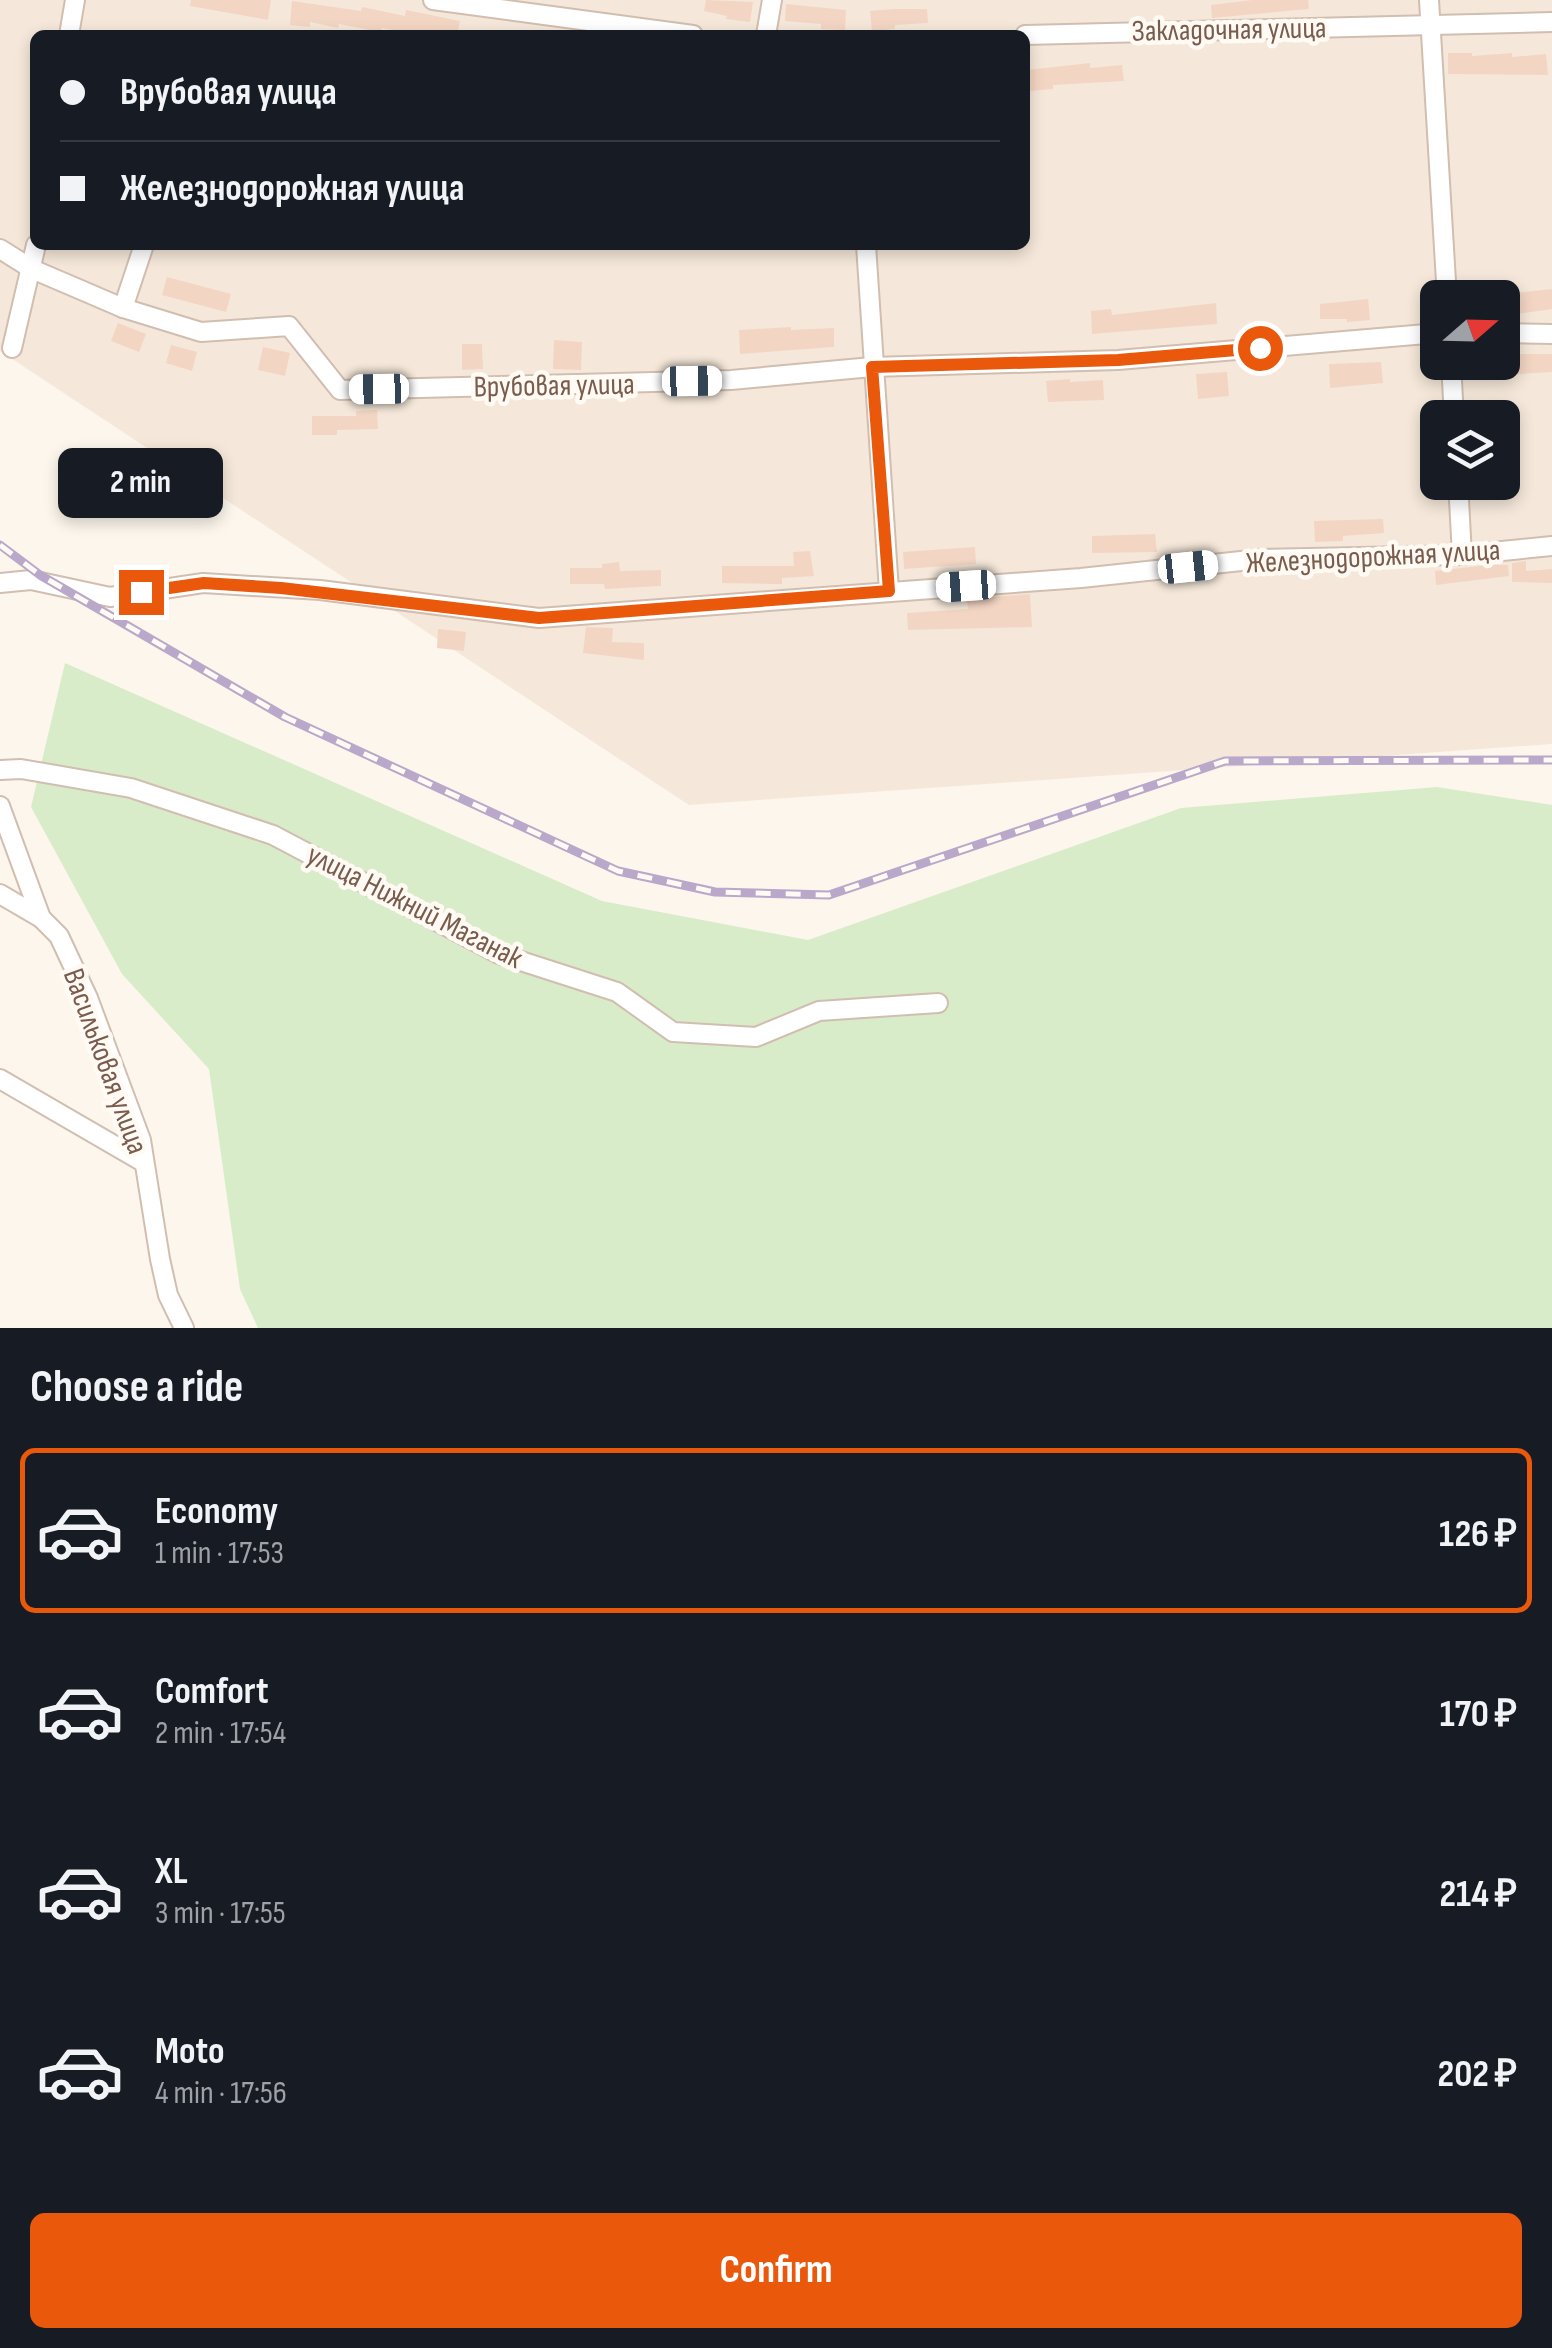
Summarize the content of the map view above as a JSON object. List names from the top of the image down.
{
  "streets": {
    "street": [
      "Закладочная улица",
      "Врубовая улица",
      "Железнодорожная улица",
      "улица Нижний Маганак",
      "Васильковая улица"
    ]
  },
  "north": "right",
  "page": {
    "banner": ["Врубовая улица", "Железнодорожная улица"],
    "bubble": "2 min",
    "heading": "Choose a ride",
    "list": [
      {
        "name": "Economy",
        "note": "1 min · 17:53",
        "value": "126 ₽"
      },
      {
        "name": "Comfort",
        "note": "2 min · 17:54",
        "value": "170 ₽"
      },
      {
        "name": "XL",
        "note": "3 min · 17:55",
        "value": "214 ₽"
      },
      {
        "name": "Moto",
        "note": "4 min · 17:56",
        "value": "202 ₽"
      }
    ],
    "buttons": "Confirm"
  }
}
